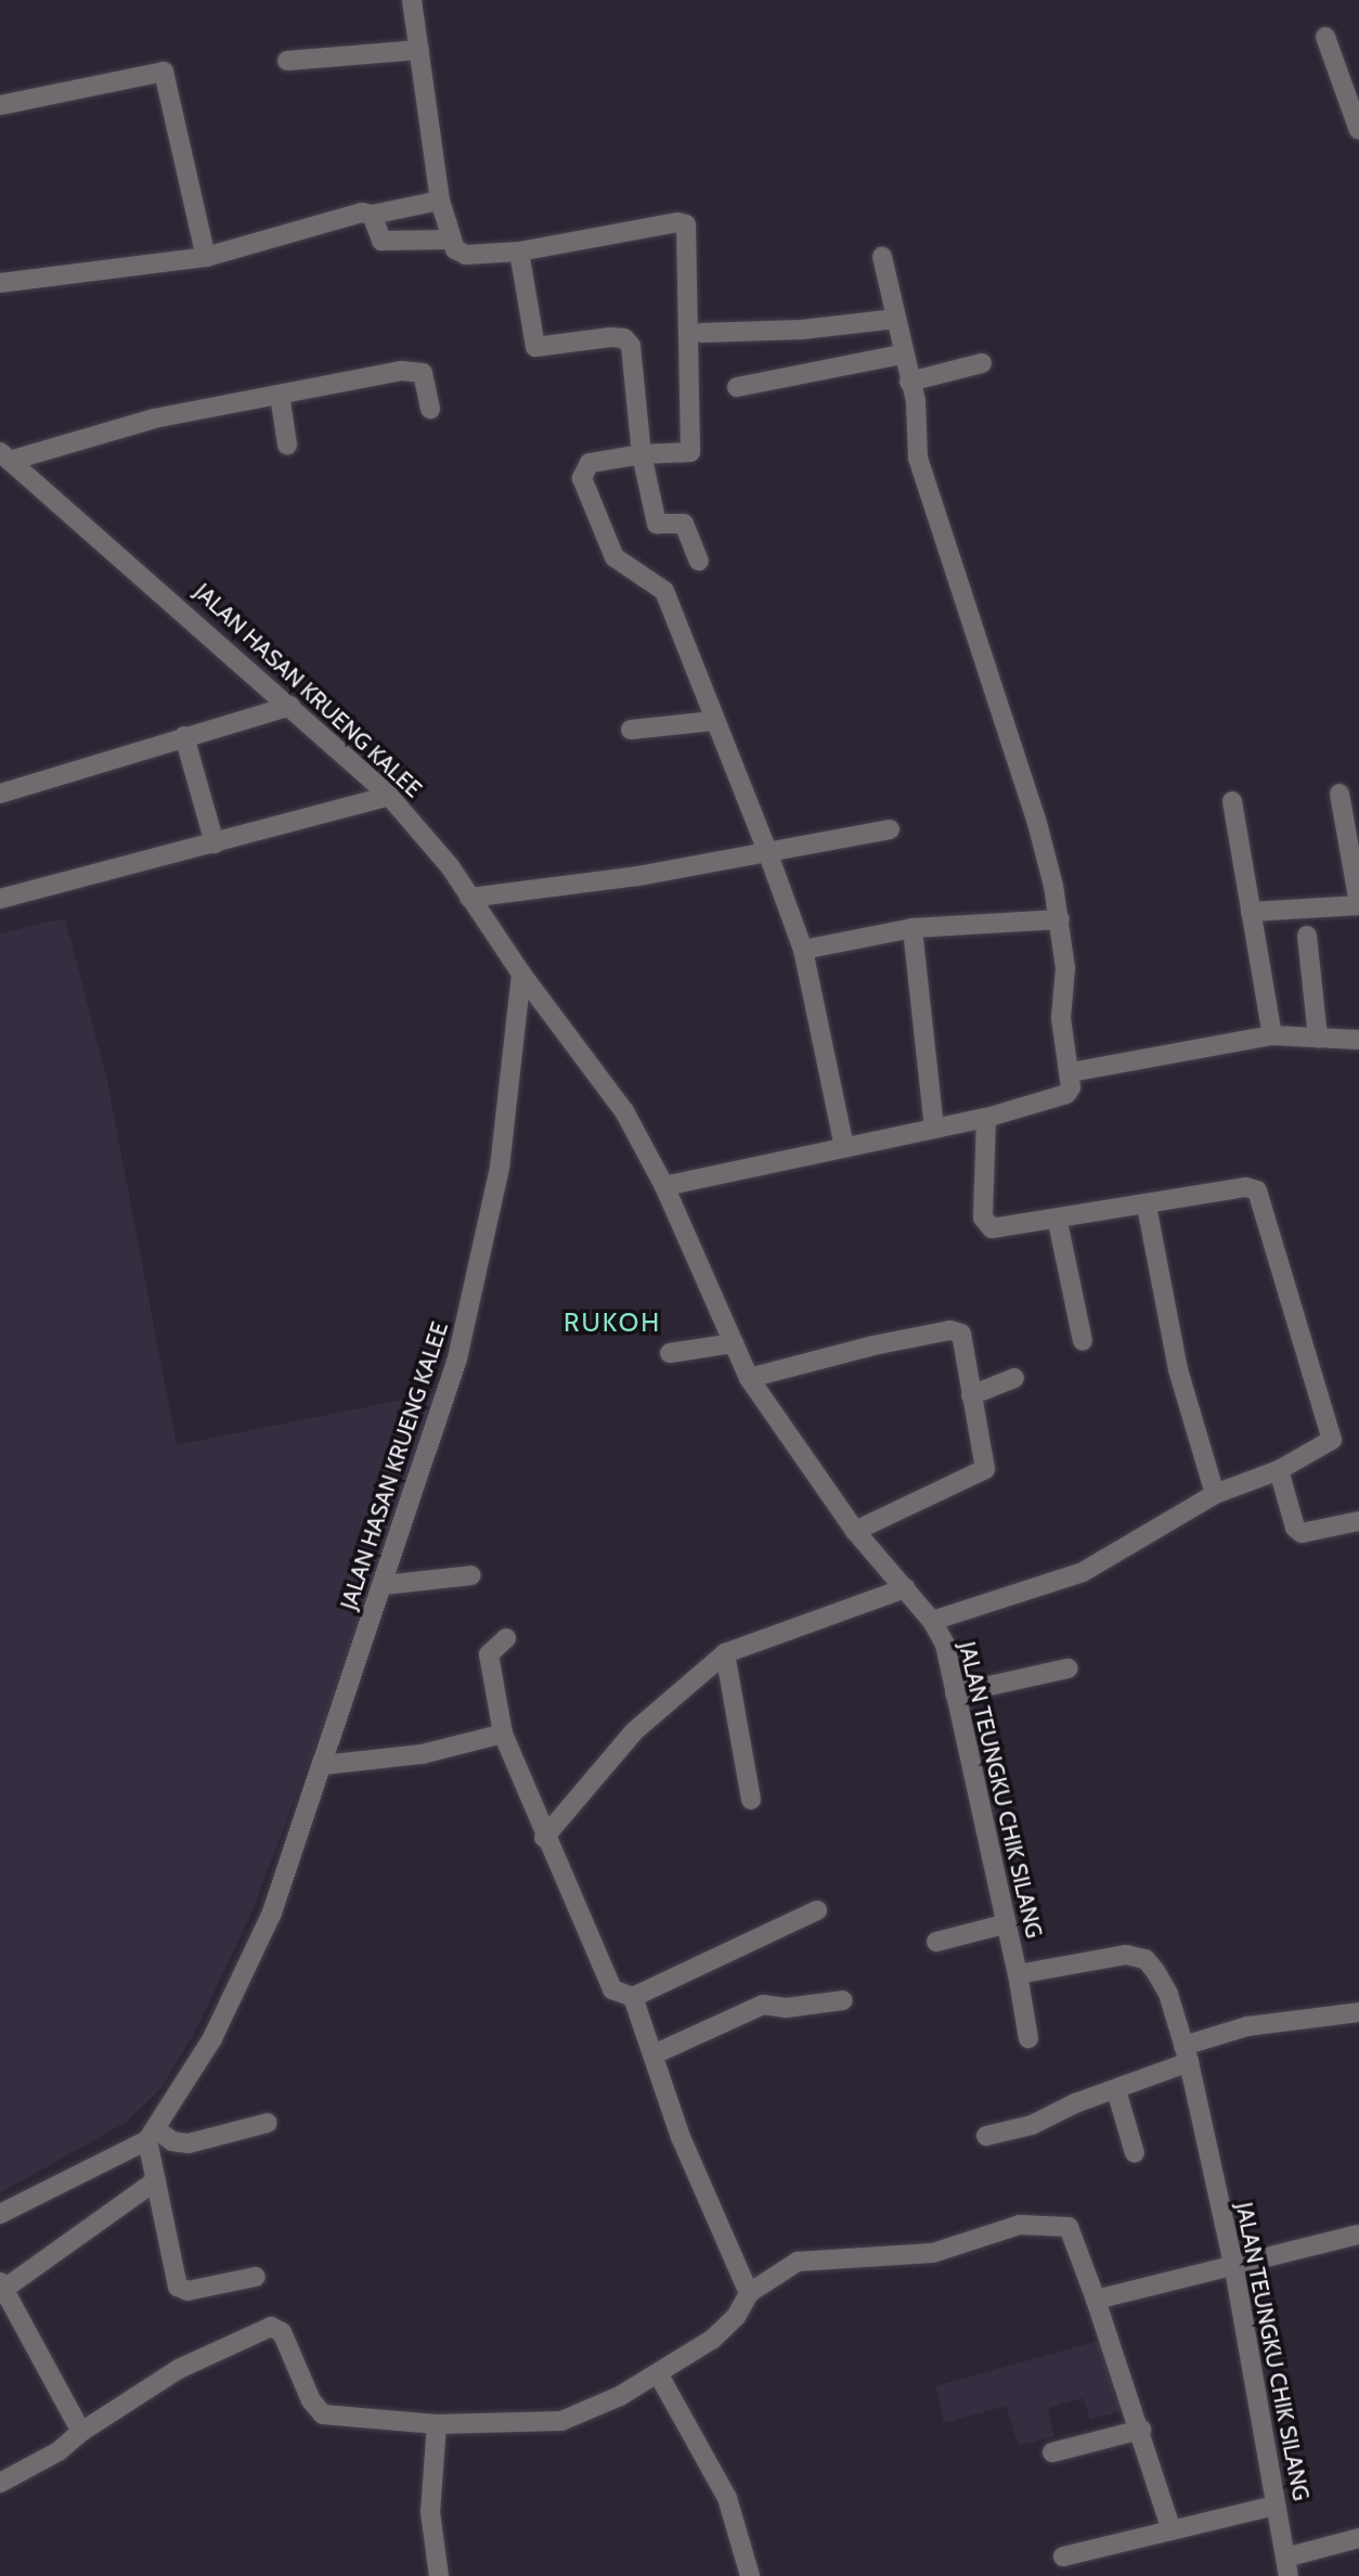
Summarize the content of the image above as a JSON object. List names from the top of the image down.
{
  "streets": {
    "street": ["JALAN HASAN KRUENG KALEE", "JALAN TEUNGKU CHIK SILANG"]
  },
  "crossings": [
    ["JALAN HASAN KRUENG KALEE", "JALAN TEUNGKU CHIK SILANG"]
  ],
  "districts": ["RUKOH"]
}
